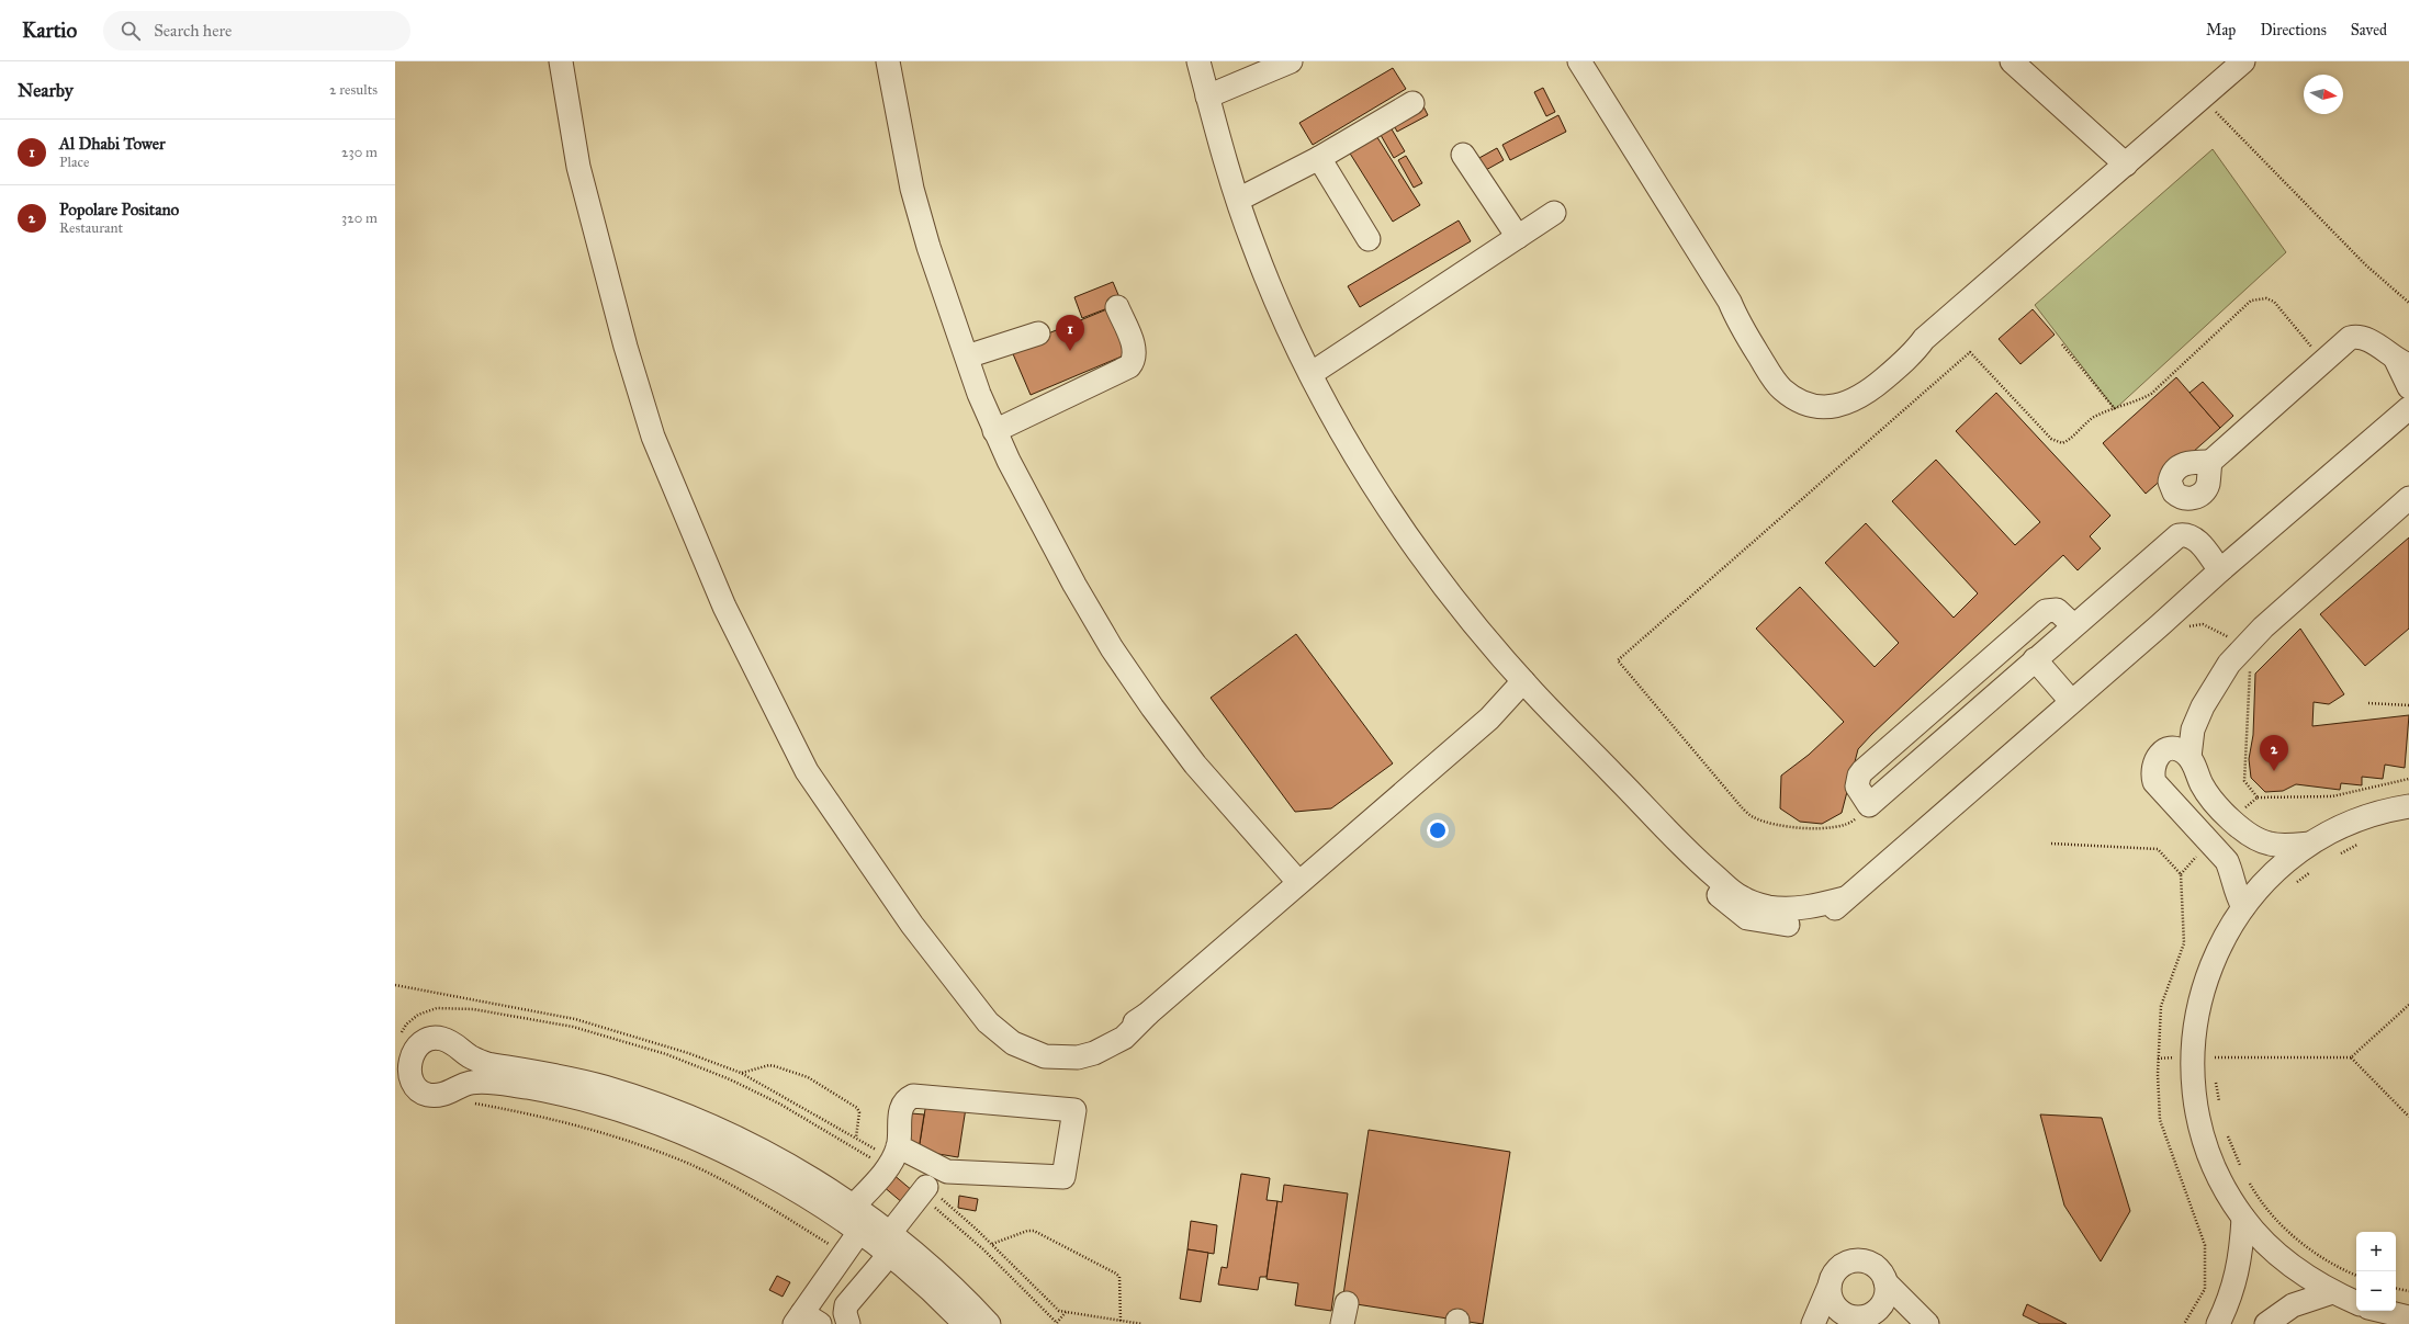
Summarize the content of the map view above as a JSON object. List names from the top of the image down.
{
  "north": "right",
  "page": {
    "header": "Kartio",
    "search": "Search here",
    "nav": ["Map", "Directions", "Saved"],
    "heading": ["Nearby", "2 results"],
    "list": [
      {
        "mark": "1",
        "name": "Al Dhabi Tower",
        "note": "Place",
        "value": "230 m"
      },
      {
        "mark": "2",
        "name": "Popolare Positano",
        "note": "Restaurant",
        "value": "320 m"
      }
    ],
    "pins": ["1", "2"],
    "map_buttons": ["+", "−"]
  }
}
